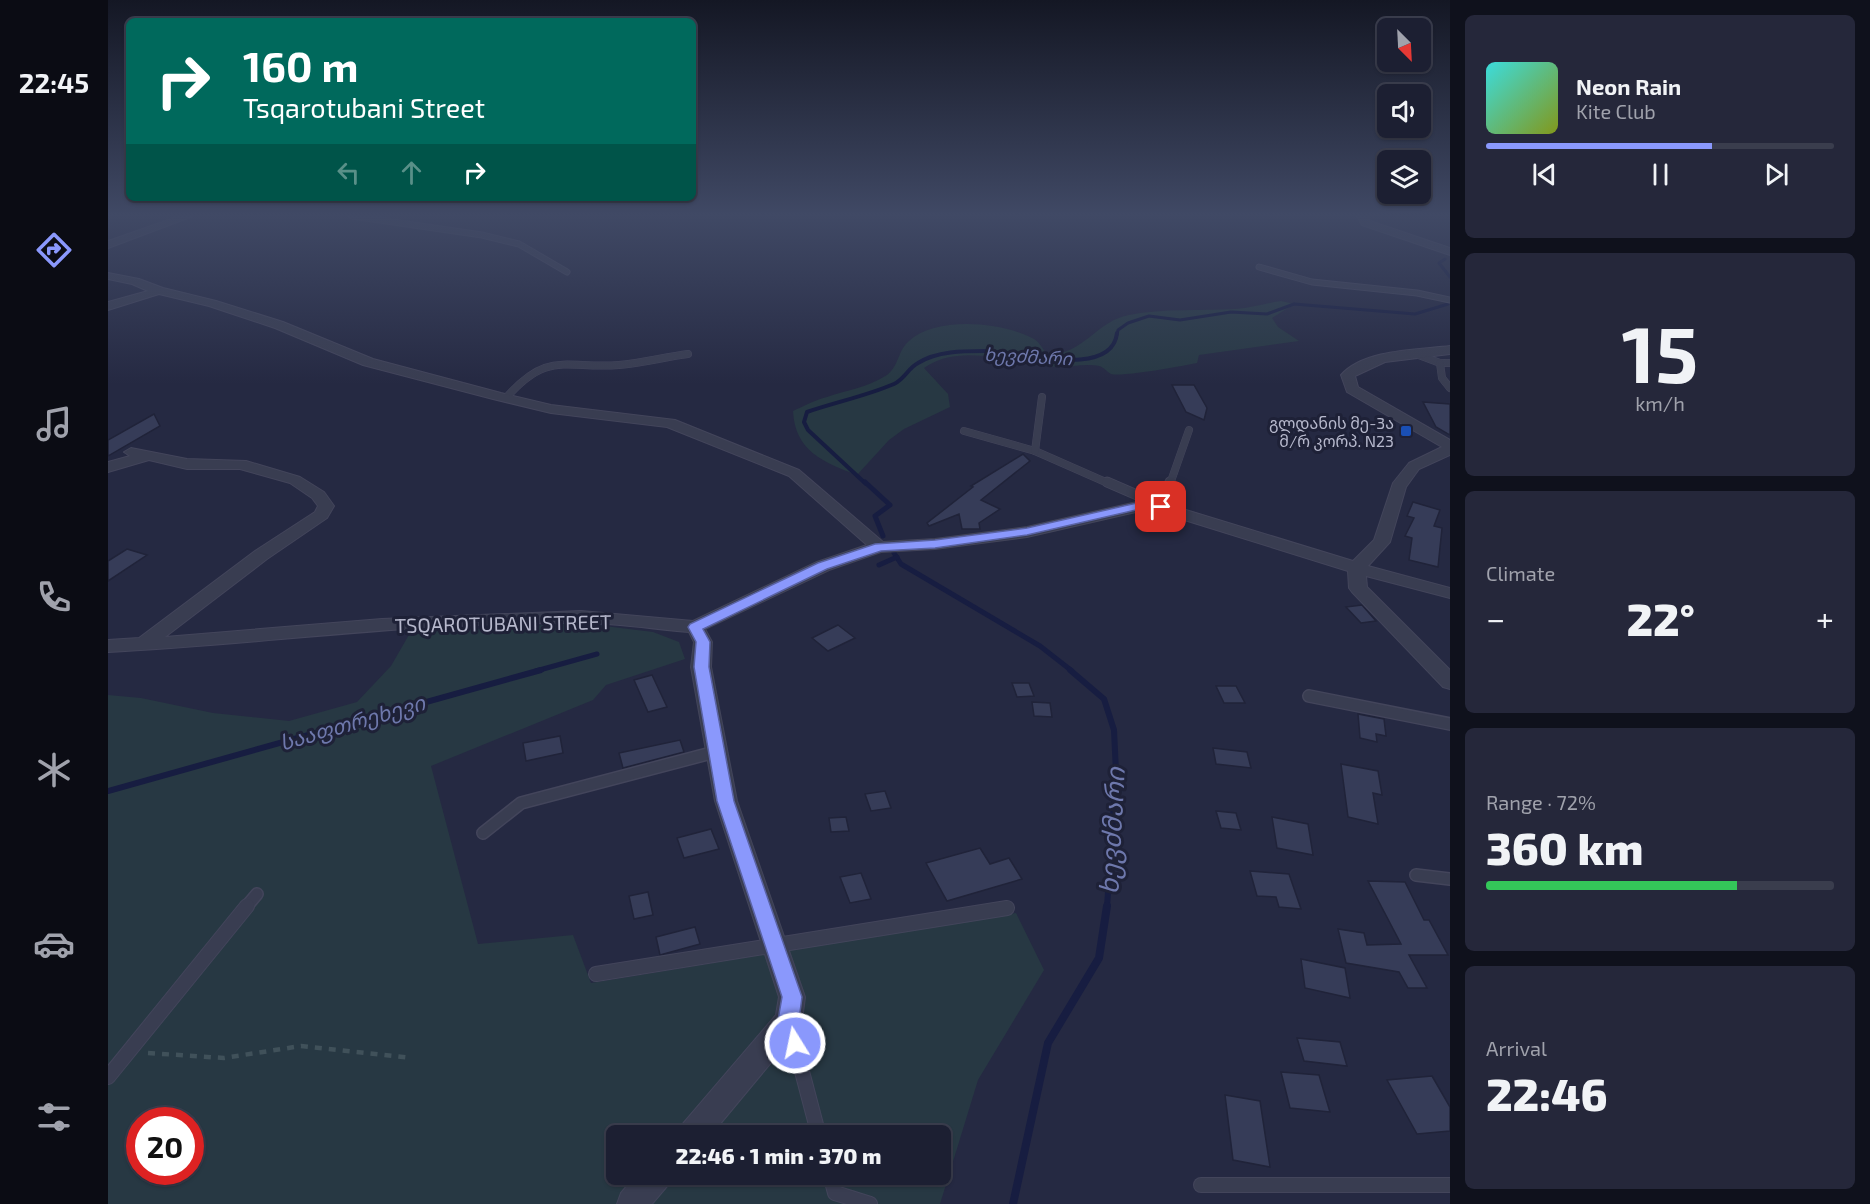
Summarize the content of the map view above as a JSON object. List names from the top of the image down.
{
  "streets": {
    "street": ["TSQAROTUBANI STREET"]
  },
  "water": ["ხევძმარი", "სააფთრეხევი"],
  "places": {
    "transit": ["გლდანის მე-3ა მ/რ კორპ. N23"]
  },
  "north": "bottom right",
  "page": {
    "tabs": "22:45",
    "turn": ["160 m", "Tsqarotubani Street"],
    "song": ["Neon Rain", "Kite Club"],
    "tile": [
      ["15", "km/h"],
      "Climate",
      ["Range · 72%", "360 km"],
      ["Arrival", "22:46"]
    ],
    "heat": ["−", "22°", "+"],
    "limit": "20",
    "trip": "22:46 · 1 min · 370 m"
  }
}
